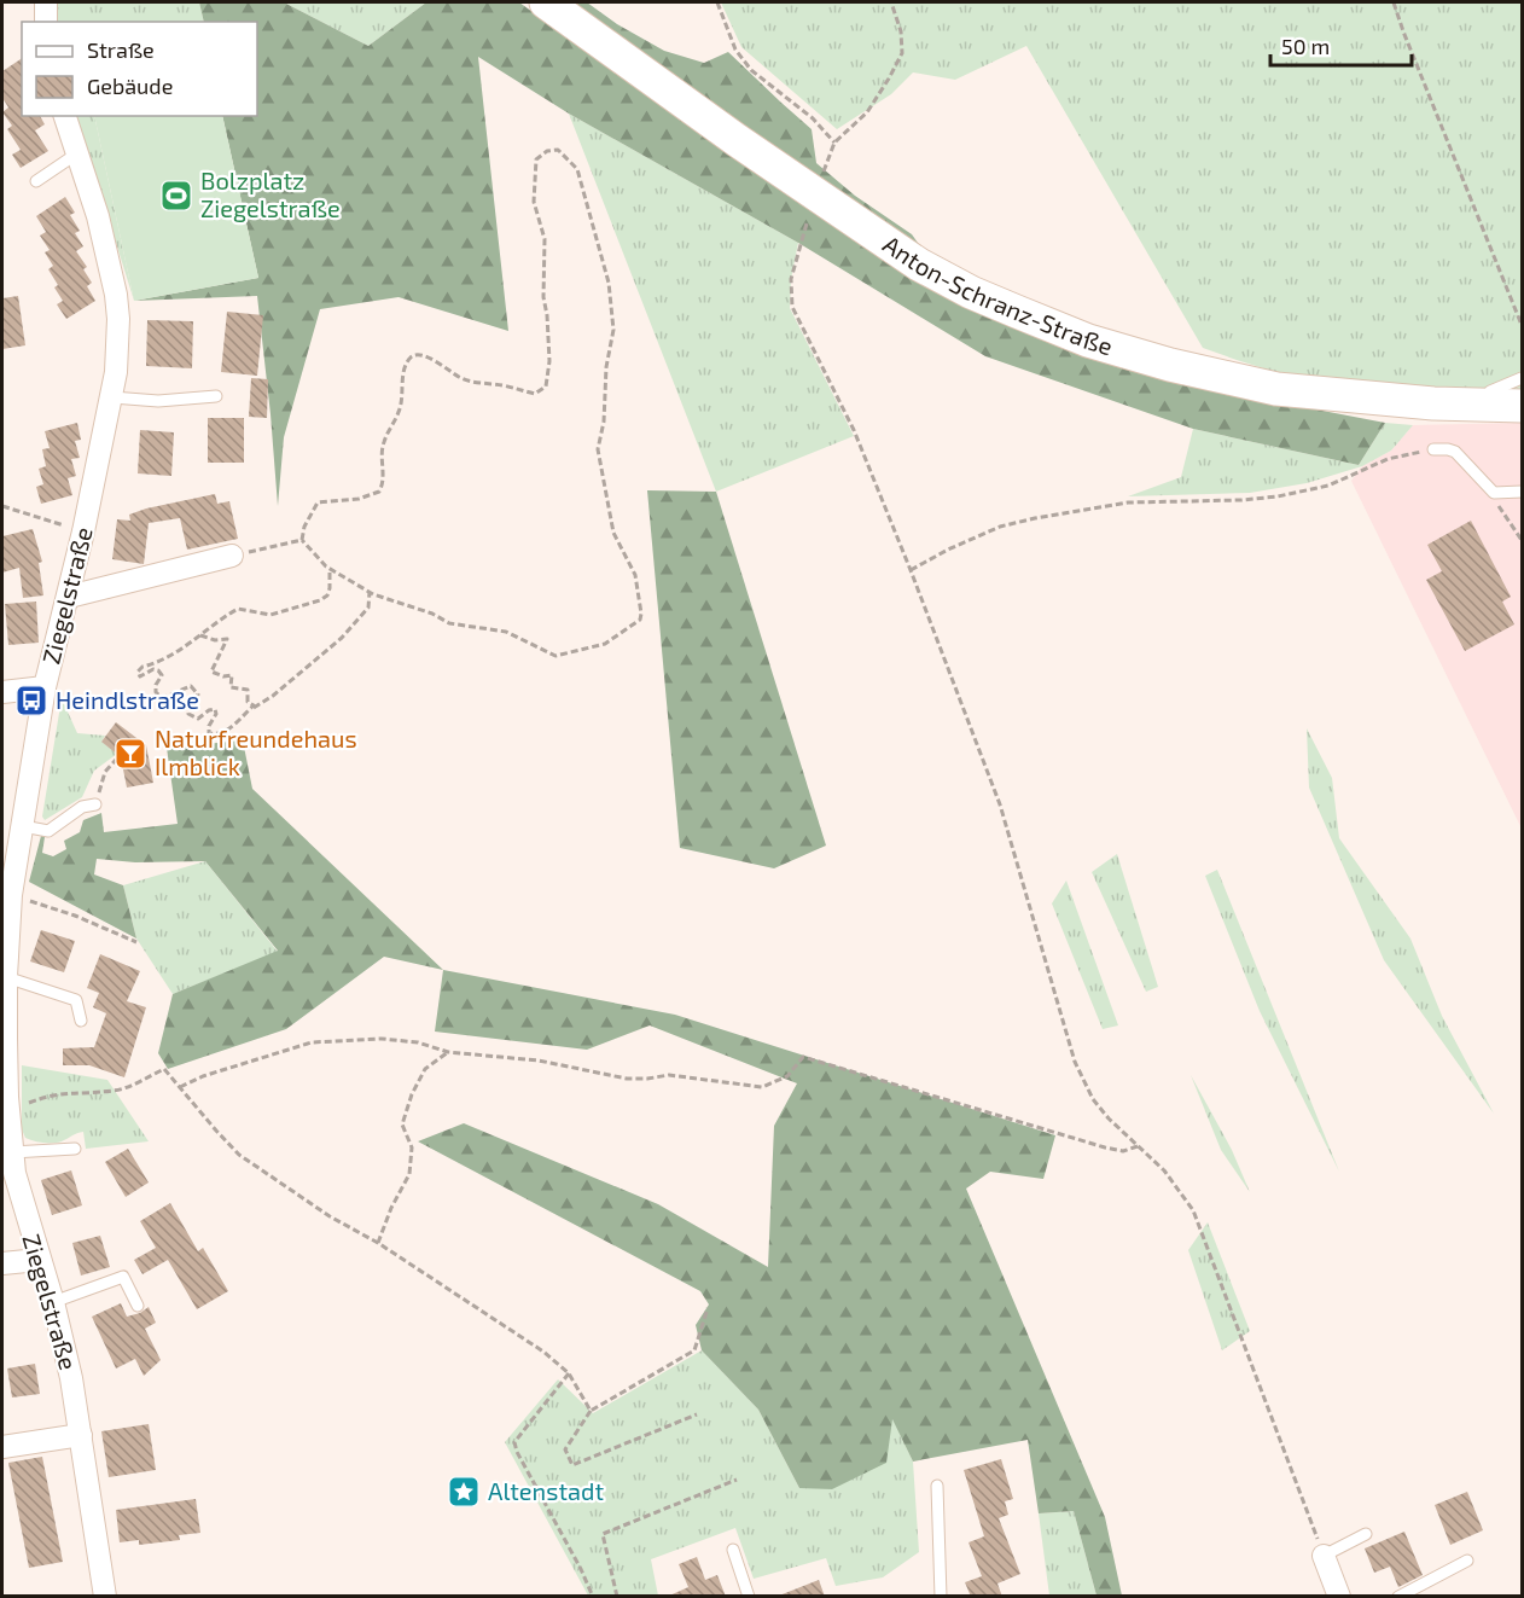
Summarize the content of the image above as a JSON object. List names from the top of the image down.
{
  "streets": {
    "main road": ["Anton-Schranz-Straße"],
    "street": ["Ziegelstraße"]
  },
  "places": {
    "sports": ["Bolzplatz Ziegelstraße"],
    "bus stop": ["Heindlstraße"],
    "bar": ["Naturfreundehaus Ilmblick"],
    "place": ["Altenstadt"]
  },
  "legend": ["Straße", "Gebäude"],
  "scale_bar": "50 m"
}
